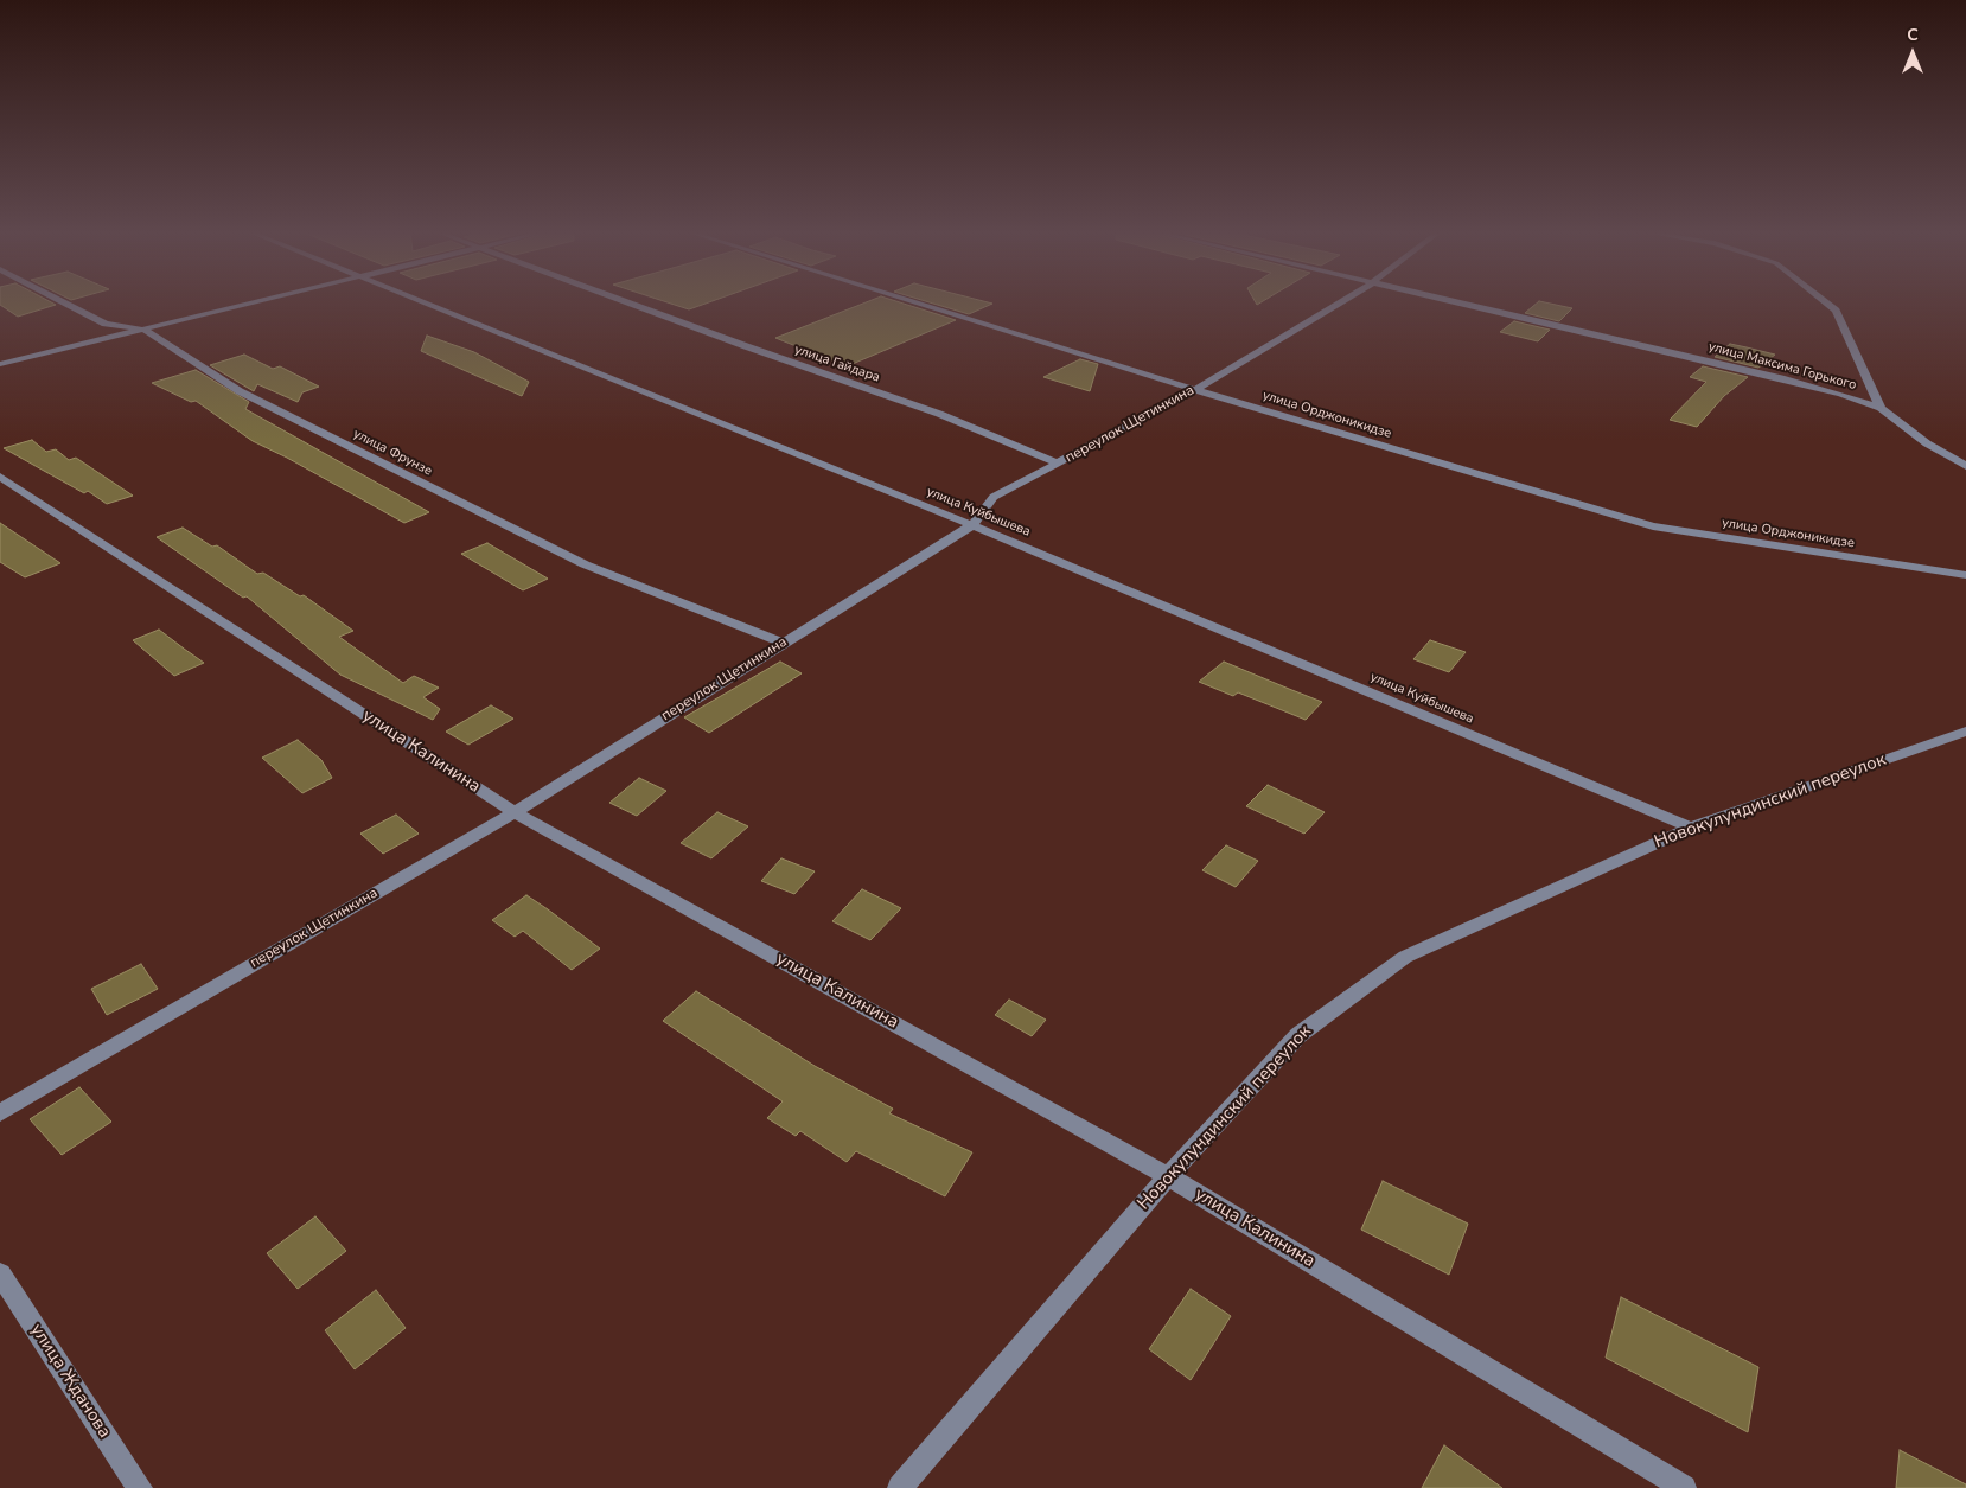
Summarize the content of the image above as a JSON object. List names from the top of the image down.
{
  "streets": {
    "street": [
      "улица Гайдара",
      "улица Максима Горького",
      "улица Орджоникидзе",
      "переулок Щетинкина",
      "улица Фрунзе",
      "улица Куйбышева",
      "улица Калинина",
      "Новокулундинский переулок",
      "улица Жданова"
    ]
  },
  "crossings": [
    ["улица Гайдара", "переулок Щетинкина"],
    ["улица Орджоникидзе", "переулок Щетинкина"],
    ["переулок Щетинкина", "улица Фрунзе"],
    ["переулок Щетинкина", "улица Куйбышева"],
    ["переулок Щетинкина", "улица Калинина"],
    ["улица Куйбышева", "Новокулундинский переулок"],
    ["улица Калинина", "Новокулундинский переулок"]
  ],
  "north": "top"
}
